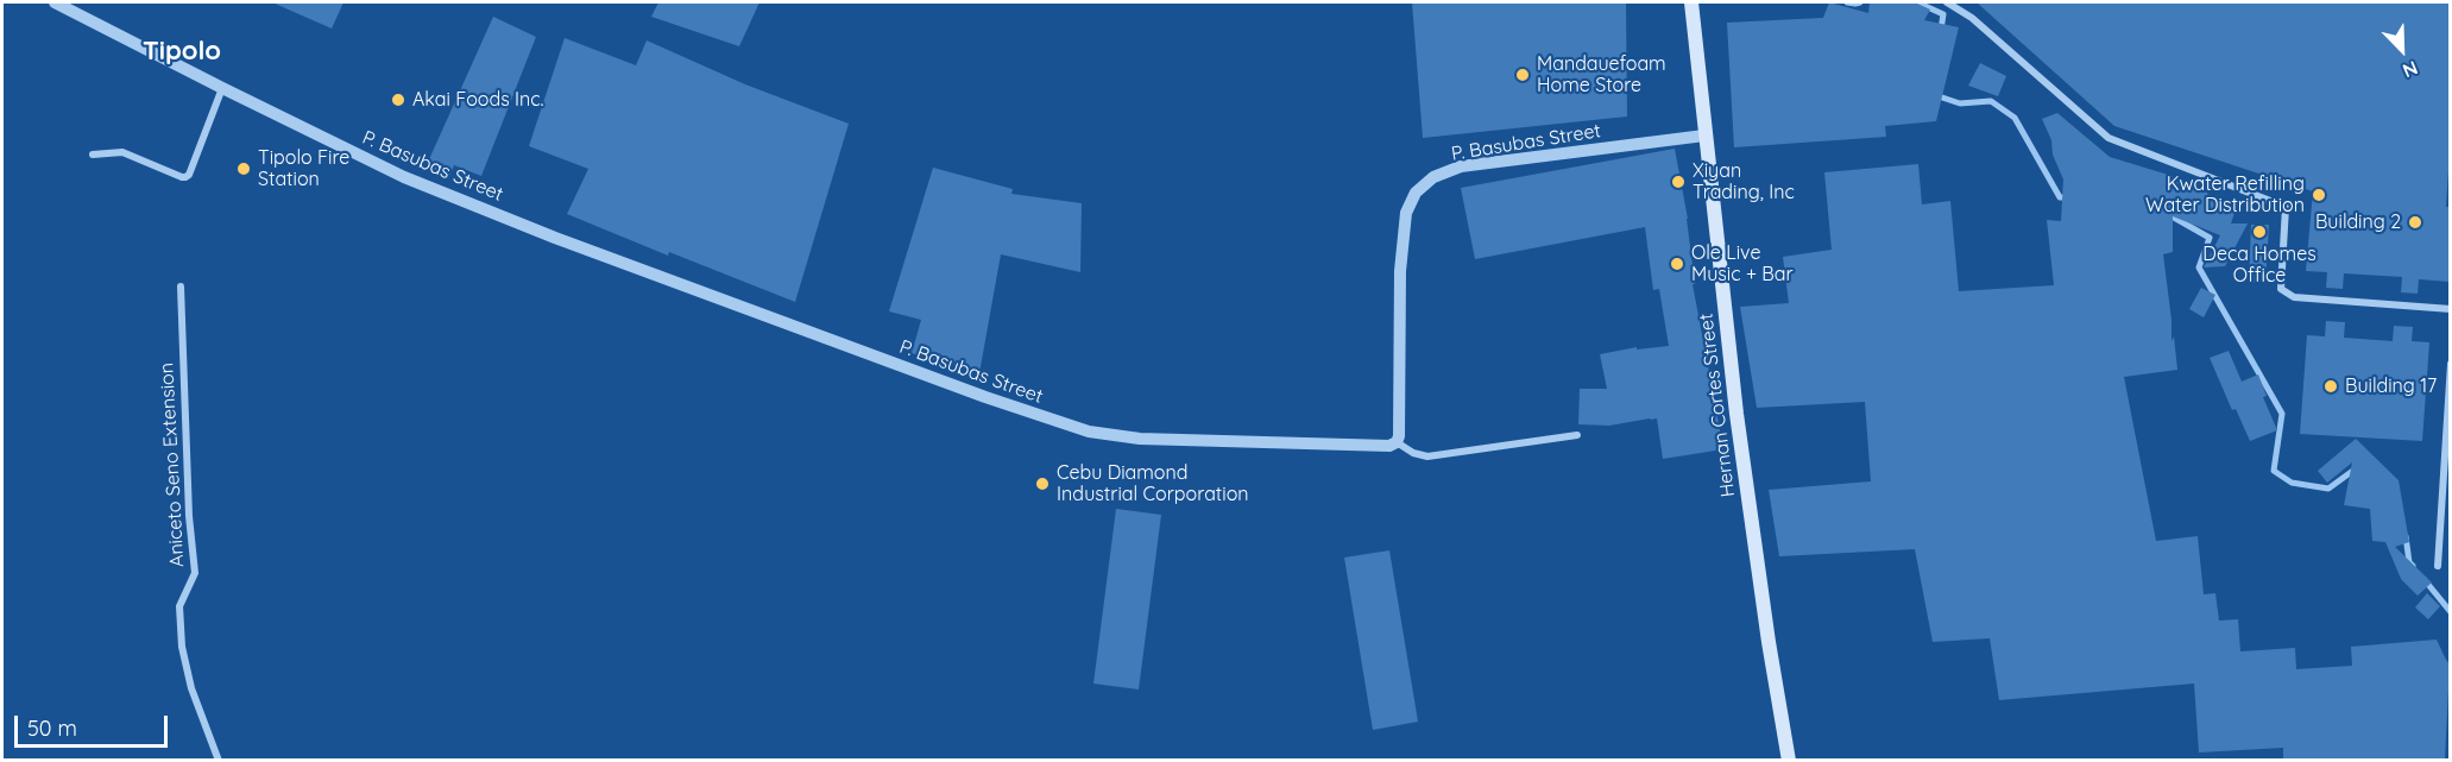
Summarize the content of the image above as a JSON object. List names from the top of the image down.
{
  "streets": {
    "main road": ["Hernan Cortes Street"],
    "street": ["P. Basubas Street", "Aniceto Seno Extension"]
  },
  "crossings": [
    ["P. Basubas Street", "Hernan Cortes Street"]
  ],
  "districts": ["Tipolo"],
  "places": [
    "Mandauefoam Home Store",
    "Akai Foods Inc.",
    "Tipolo Fire Station",
    "Xiyan Trading, Inc",
    "Kwater Refilling Water Distribution",
    "Building 2",
    "Deca Homes Office",
    "Ole Live Music + Bar",
    "Building 17",
    "Cebu Diamond Industrial Corporation"
  ],
  "scale_bar": "50 m",
  "north": "bottom right"
}
